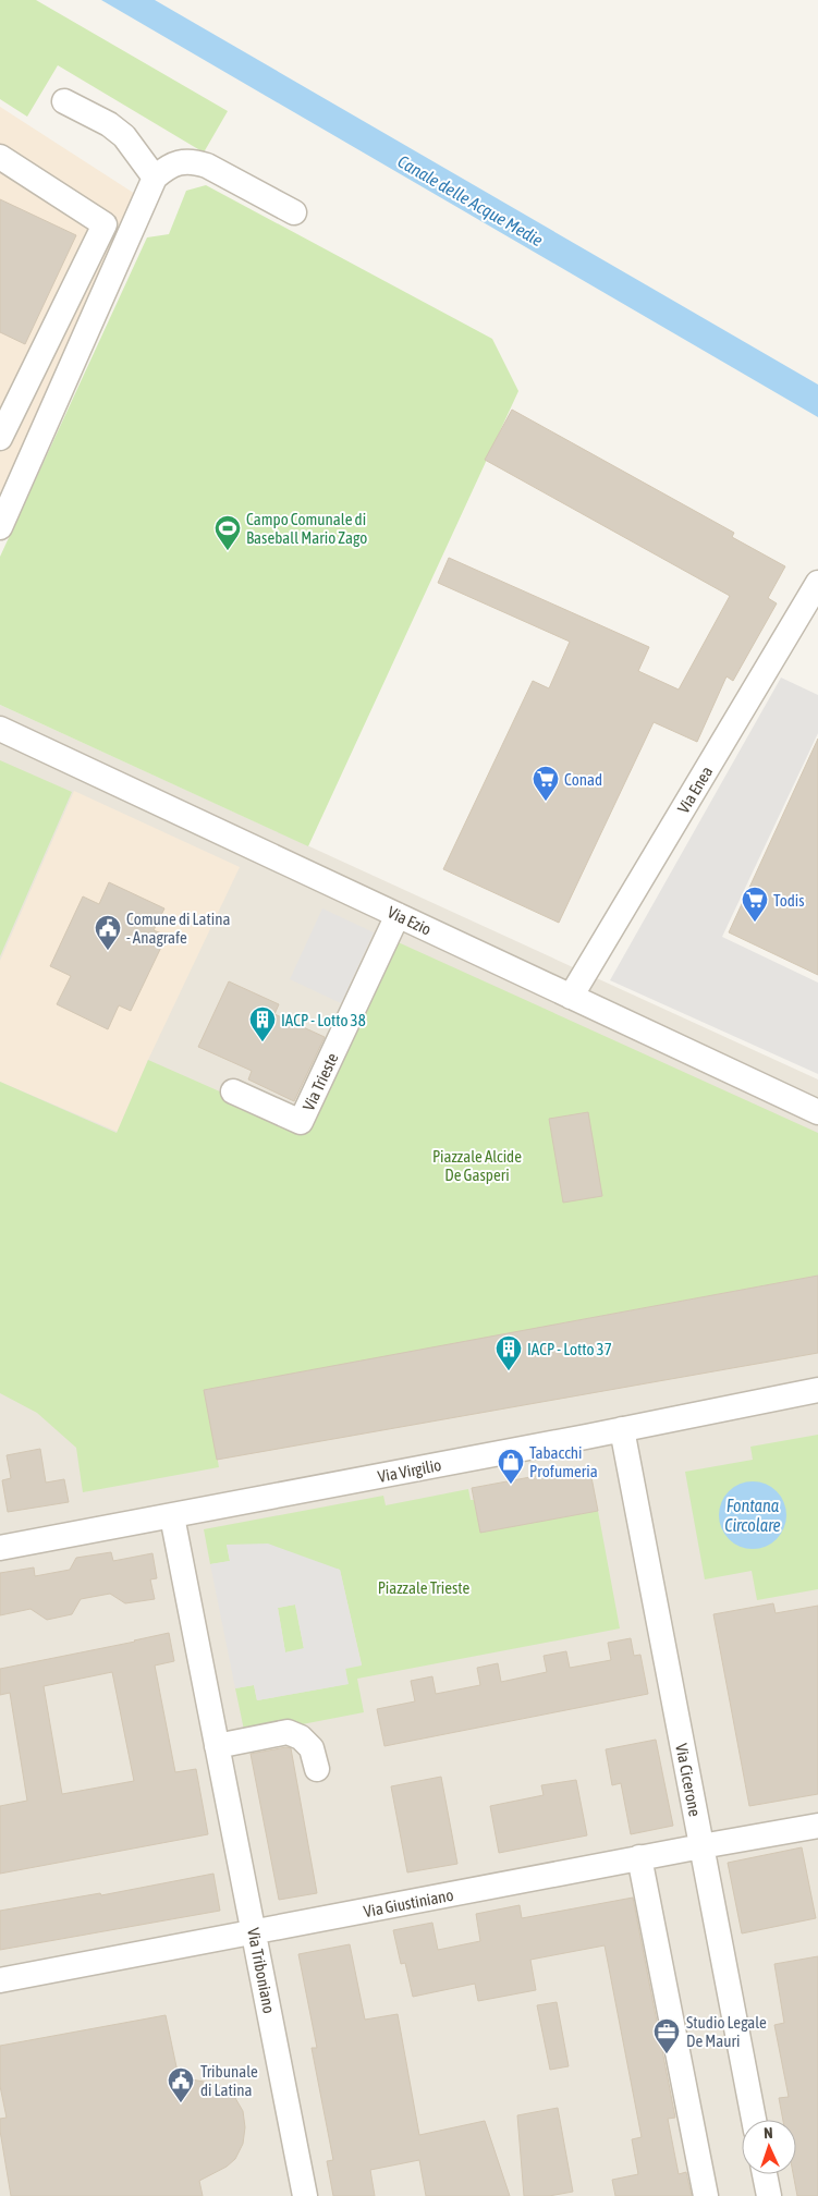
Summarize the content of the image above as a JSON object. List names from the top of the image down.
{
  "streets": {
    "street": [
      "Via Enea",
      "Via Ezio",
      "Via Trieste",
      "Via Virgilio",
      "Via Cicerone",
      "Via Giustiniano",
      "Via Triboniano"
    ]
  },
  "crossings": [
    ["Via Enea", "Via Ezio"],
    ["Via Ezio", "Via Trieste"],
    ["Via Virgilio", "Via Cicerone"],
    ["Via Virgilio", "Via Triboniano"],
    ["Via Cicerone", "Via Giustiniano"],
    ["Via Giustiniano", "Via Triboniano"]
  ],
  "water": ["Canale delle Acque Medie", "Fontana Circolare"],
  "parks": ["Piazzale Alcide De Gasperi", "Piazzale Trieste"],
  "places": {
    "sports": ["Campo Comunale di Baseball Mario Zago"],
    "supermarket": ["Conad", "Todis"],
    "public building": ["Comune di Latina - Anagrafe", "Tribunale di Latina"],
    "building": ["IACP - Lotto 38", "IACP - Lotto 37"],
    "shop": ["Tabacchi Profumeria"],
    "office": ["Studio Legale De Mauri"]
  },
  "north": "top"
}
